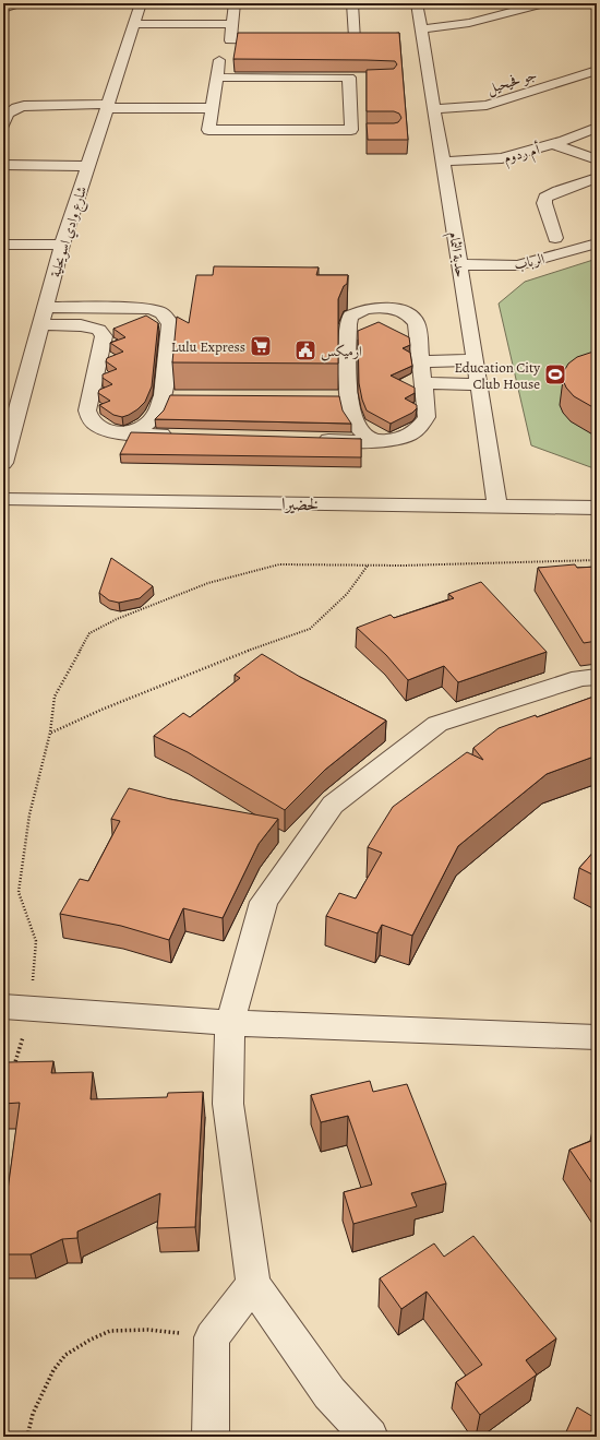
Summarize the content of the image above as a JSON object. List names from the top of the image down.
{
  "streets": {
    "street": [
      "جو فحيحيل",
      "أم ردوم",
      "شارع وادي اسويحلية",
      "حدبة الثمام",
      "الرباب",
      "لخضيرا"
    ]
  },
  "crossings": [
    ["جو فحيحيل", "حدبة الثمام"],
    ["أم ردوم", "حدبة الثمام"],
    ["حدبة الثمام", "الرباب"],
    ["حدبة الثمام", "لخضيرا"]
  ],
  "places": {
    "supermarket": ["Lulu Express"],
    "public building": ["ارميكس"],
    "sports": ["Education City Club House"]
  }
}
